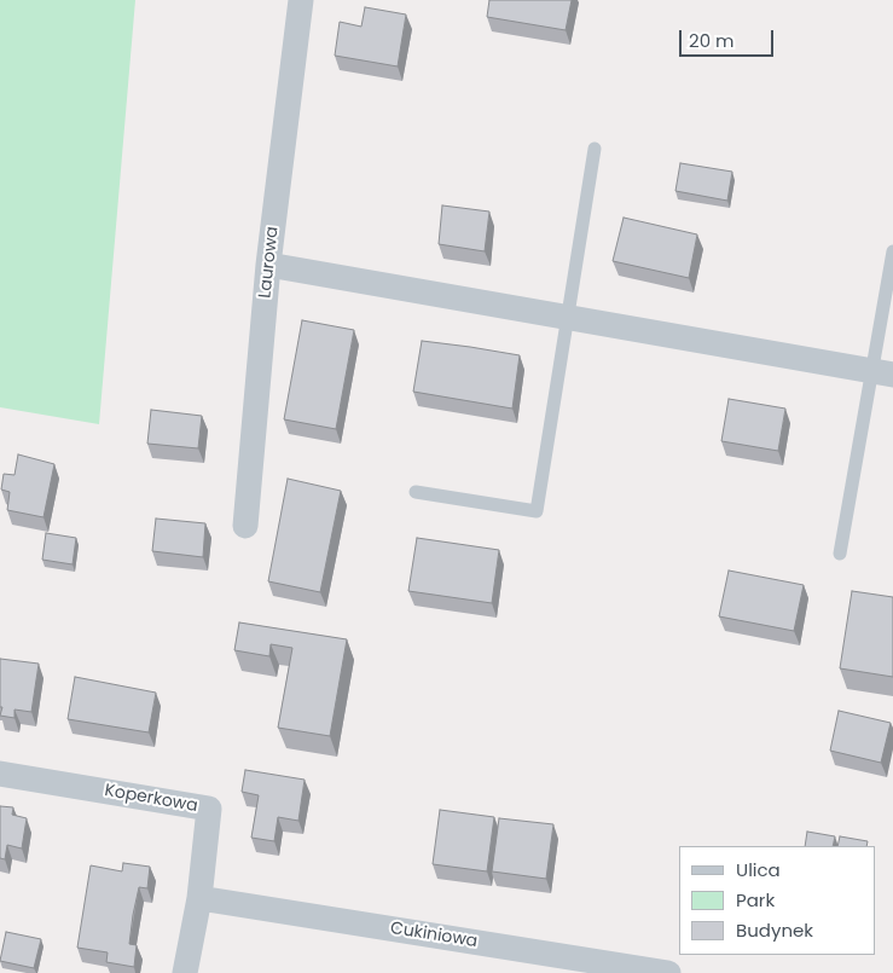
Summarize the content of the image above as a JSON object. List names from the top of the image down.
{
  "streets": {
    "street": ["Laurowa", "Koperkowa", "Cukiniowa"]
  },
  "crossings": [
    ["Koperkowa", "Cukiniowa"]
  ],
  "legend": ["Ulica", "Park", "Budynek"],
  "scale_bar": "20 m"
}
